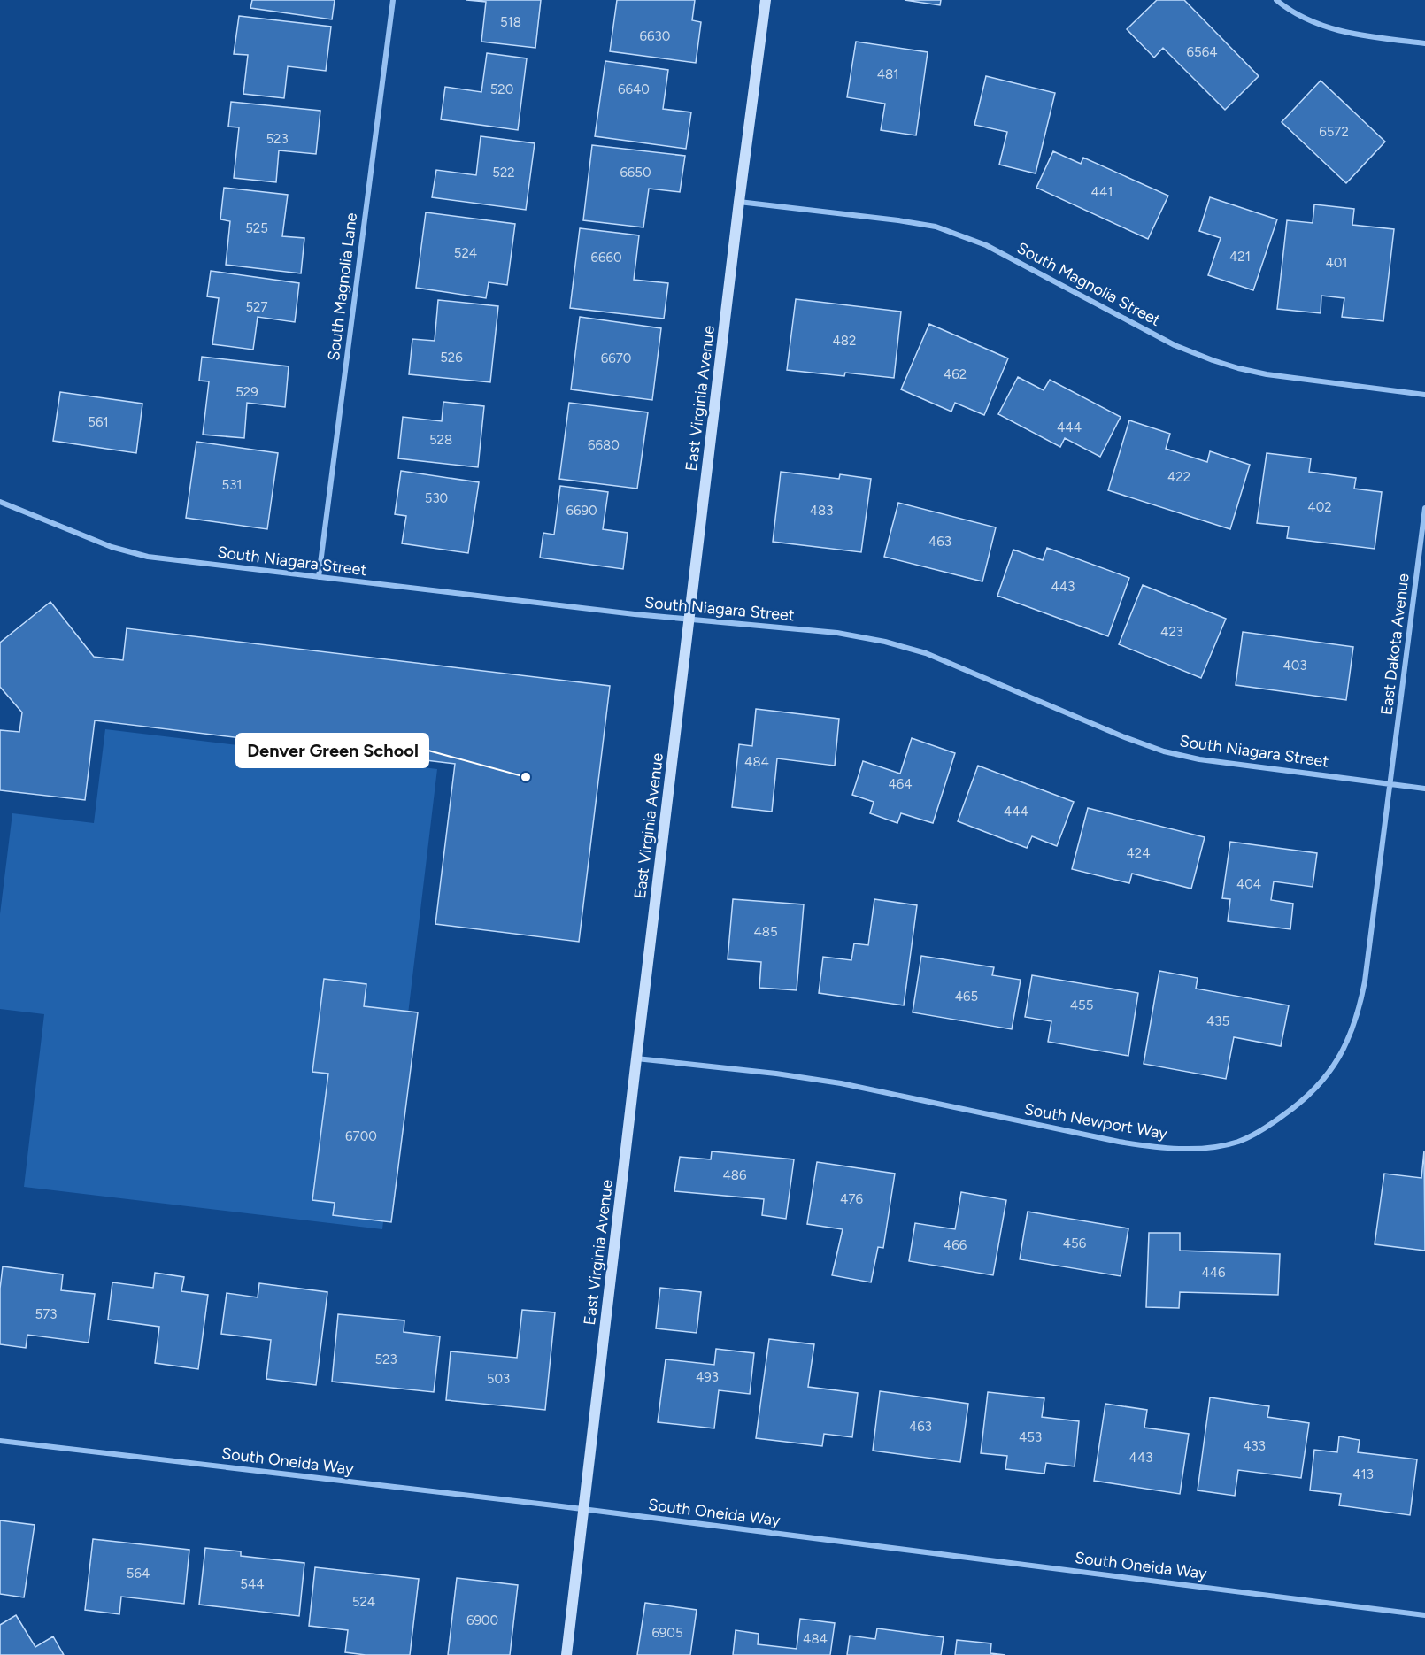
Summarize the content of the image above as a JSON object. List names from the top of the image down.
{
  "streets": {
    "street": [
      "South Magnolia Street",
      "South Magnolia Lane",
      "East Virginia Avenue",
      "South Niagara Street",
      "East Dakota Avenue",
      "South Newport Way",
      "South Oneida Way"
    ]
  },
  "crossings": [
    ["South Magnolia Street", "East Virginia Avenue"],
    ["South Magnolia Lane", "South Niagara Street"],
    ["East Virginia Avenue", "South Niagara Street"],
    ["East Virginia Avenue", "South Newport Way"],
    ["East Virginia Avenue", "South Oneida Way"],
    ["South Niagara Street", "East Dakota Avenue"],
    ["South Niagara Street", "South Newport Way"],
    ["East Dakota Avenue", "South Newport Way"]
  ],
  "places": ["Denver Green School"],
  "house_numbers": [
    "518",
    "6630",
    "6564",
    "481",
    "520",
    "6640",
    "6572",
    "523",
    "522",
    "6650",
    "441",
    "525",
    "524",
    "421",
    "6660",
    "401",
    "527",
    "482",
    "526",
    "6670",
    "462",
    "529",
    "561",
    "444",
    "528",
    "6680",
    "422",
    "531",
    "530",
    "402",
    "6690",
    "483",
    "463",
    "443",
    "423",
    "403",
    "484",
    "464",
    "444",
    "424",
    "404",
    "485",
    "465",
    "455",
    "435",
    "6700",
    "486",
    "476",
    "456",
    "466",
    "446",
    "573",
    "523",
    "493",
    "503",
    "463",
    "453",
    "433",
    "443",
    "413",
    "564",
    "544",
    "524",
    "6900",
    "6905",
    "484"
  ]
}
